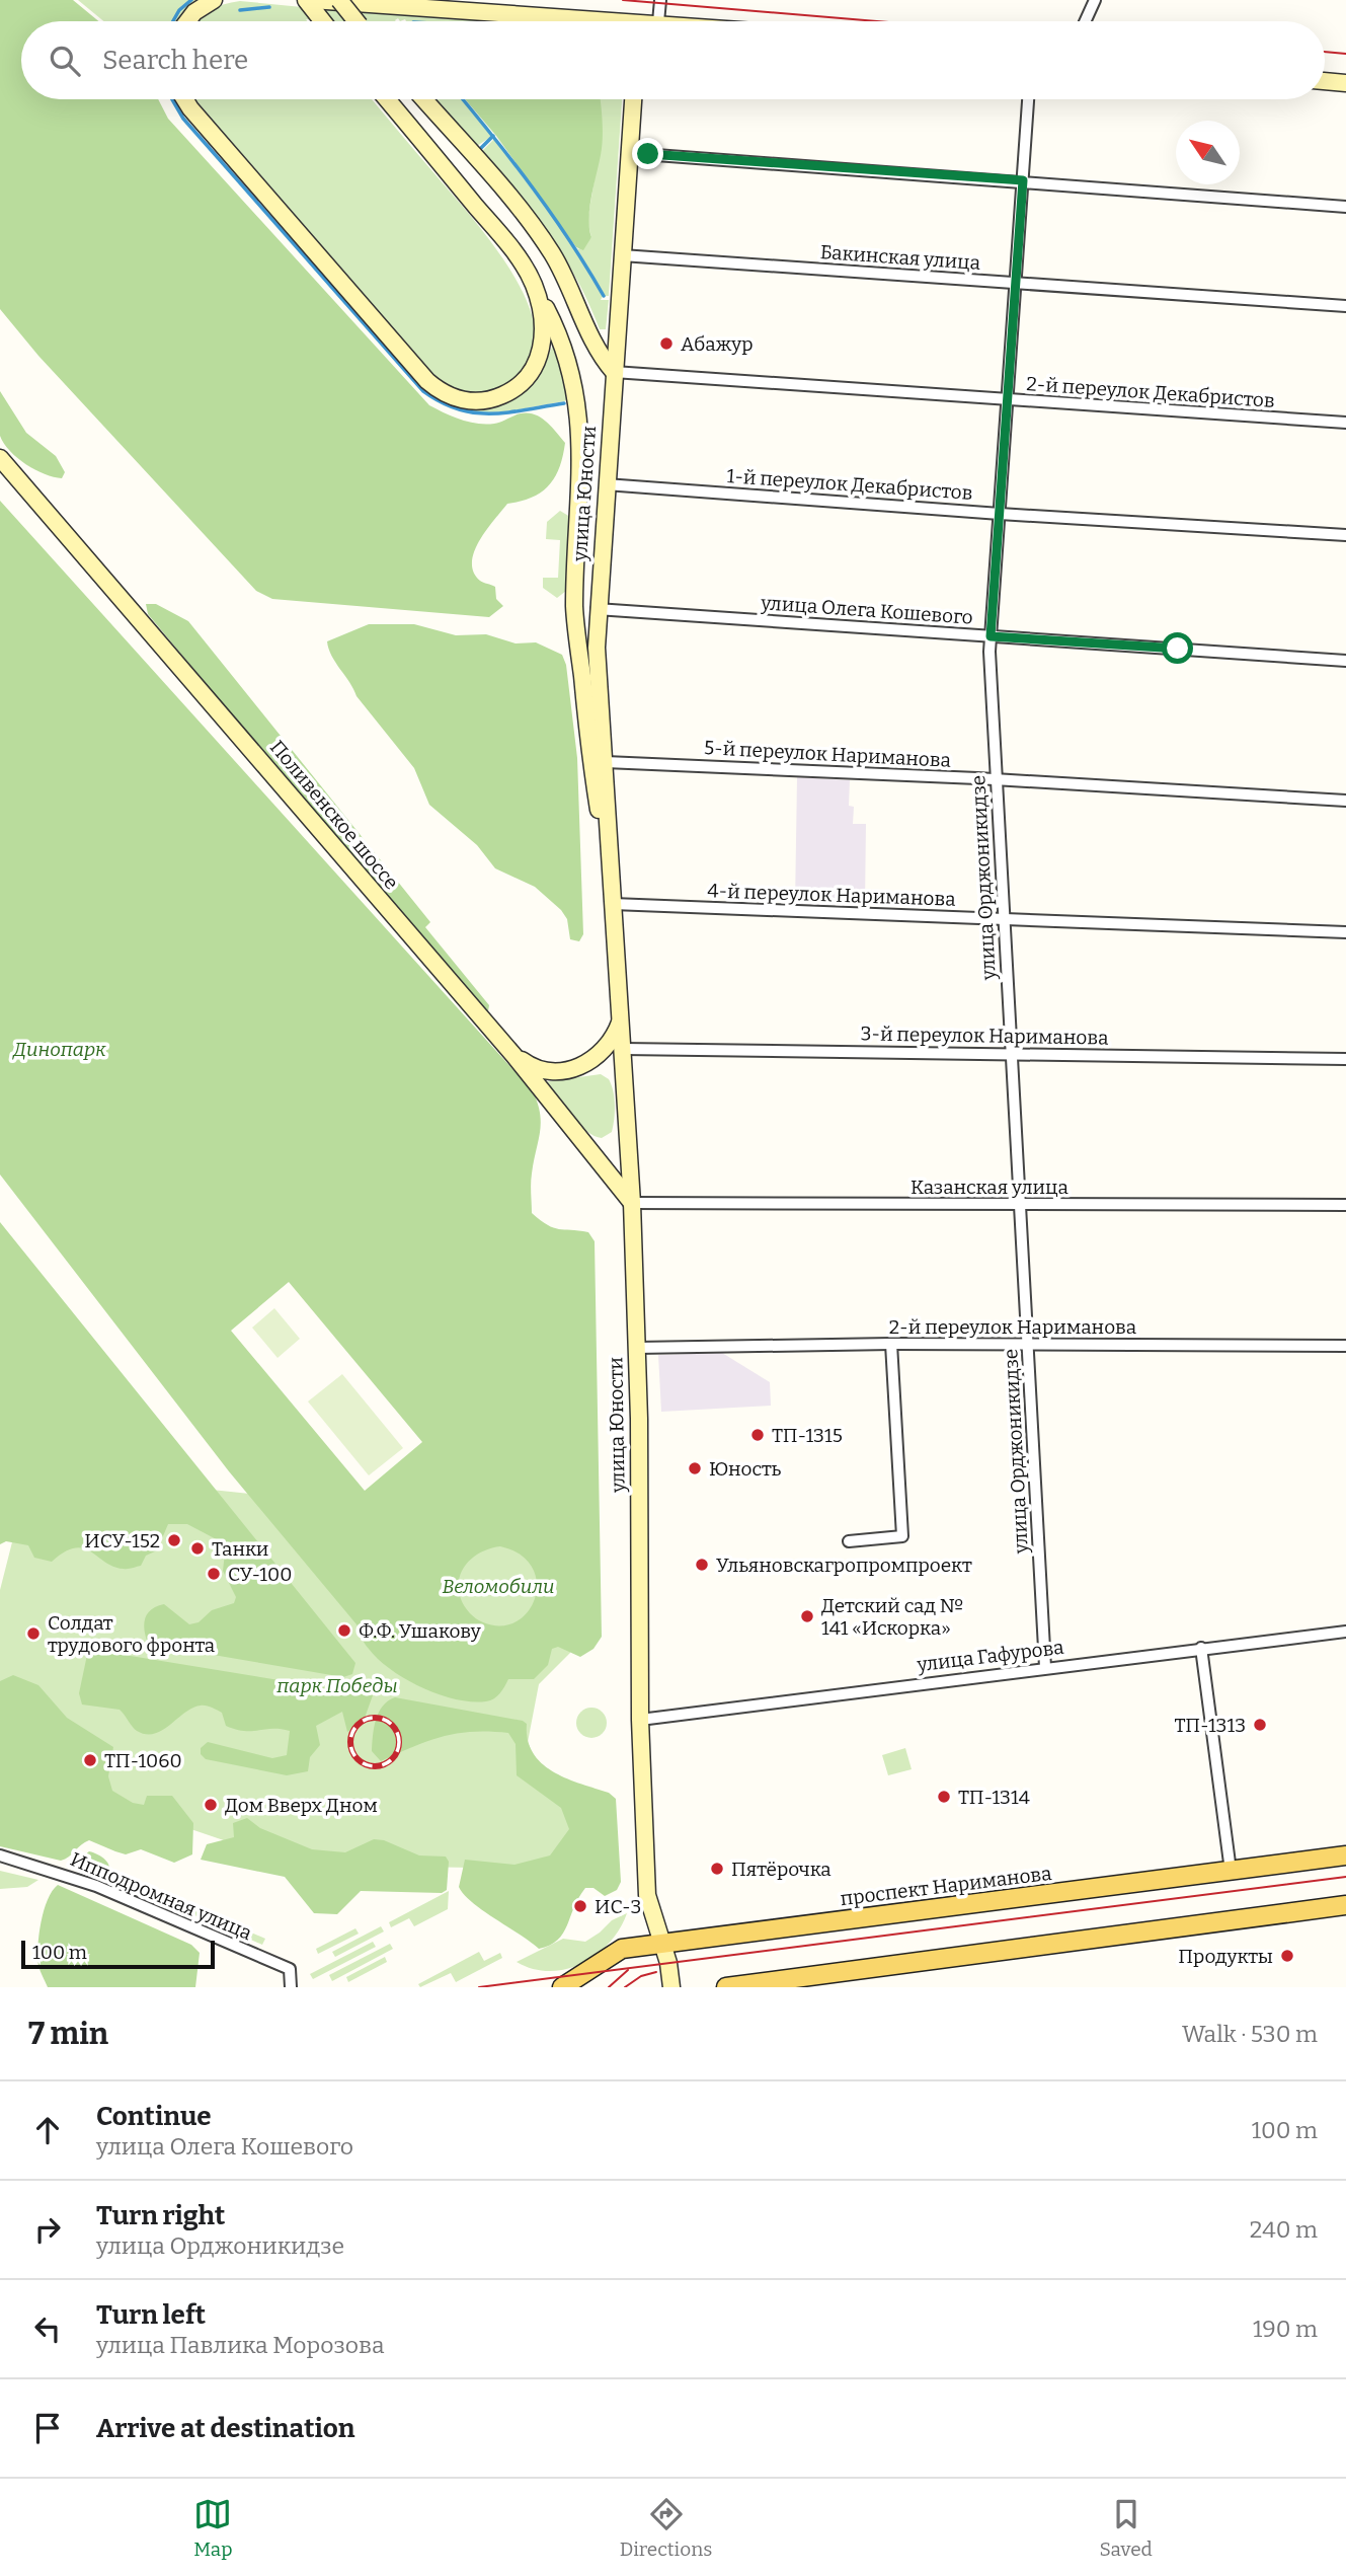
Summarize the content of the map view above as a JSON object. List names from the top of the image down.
{
  "streets": {
    "main road": ["улица Юности", "Поливенское шоссе", "проспект Нариманова"],
    "street": [
      "Бакинская улица",
      "2-й переулок Декабристов",
      "1-й переулок Декабристов",
      "улица Олега Кошевого",
      "5-й переулок Нариманова",
      "улица Орджоникидзе",
      "4-й переулок Нариманова",
      "3-й переулок Нариманова",
      "Казанская улица",
      "2-й переулок Нариманова",
      "улица Гафурова",
      "Ипподромная улица"
    ]
  },
  "crossings": [
    ["Бакинская улица", "улица Юности"],
    ["Бакинская улица", "улица Орджоникидзе"],
    ["2-й переулок Декабристов", "улица Юности"],
    ["2-й переулок Декабристов", "улица Орджоникидзе"],
    ["1-й переулок Декабристов", "улица Юности"],
    ["1-й переулок Декабристов", "улица Орджоникидзе"],
    ["улица Юности", "улица Олега Кошевого"],
    ["улица Юности", "5-й переулок Нариманова"],
    ["улица Юности", "Поливенское шоссе"],
    ["улица Юности", "4-й переулок Нариманова"],
    ["улица Юности", "3-й переулок Нариманова"],
    ["улица Юности", "Казанская улица"],
    ["улица Юности", "2-й переулок Нариманова"],
    ["улица Юности", "улица Гафурова"],
    ["улица Юности", "проспект Нариманова"],
    ["улица Олега Кошевого", "улица Орджоникидзе"],
    ["5-й переулок Нариманова", "улица Орджоникидзе"],
    ["Поливенское шоссе", "Казанская улица"],
    ["улица Орджоникидзе", "4-й переулок Нариманова"],
    ["улица Орджоникидзе", "3-й переулок Нариманова"],
    ["улица Орджоникидзе", "Казанская улица"],
    ["улица Орджоникидзе", "2-й переулок Нариманова"],
    ["улица Орджоникидзе", "улица Гафурова"]
  ],
  "parks": ["Динопарк", "Веломобили", "парк Победы"],
  "places": [
    "Абажур",
    "ТП-1315",
    "Юность",
    "ИСУ-152",
    "Танки",
    "Ульяновскагропромпроект",
    "СУ-100",
    "Детский сад № 141 «Искорка»",
    "Ф.Ф. Ушакову",
    "Солдат трудового фронта",
    "ТП-1313",
    "ТП-1060",
    "ТП-1314",
    "Дом Вверх Дном",
    "Пятёрочка",
    "ИС-3",
    "Продукты"
  ],
  "scale_bar": "100 m",
  "north": "top left",
  "page": {
    "search": "Search here",
    "scale": "100 m",
    "heading": ["7 min", "Walk · 530 m"],
    "list": [
      ["Continue", "улица Олега Кошевого", "100 m"],
      ["Turn right", "улица Орджоникидзе", "240 m"],
      ["Turn left", "улица Павлика Морозова", "190 m"],
      "Arrive at destination"
    ],
    "nav": ["Map", "Directions", "Saved"]
  }
}
